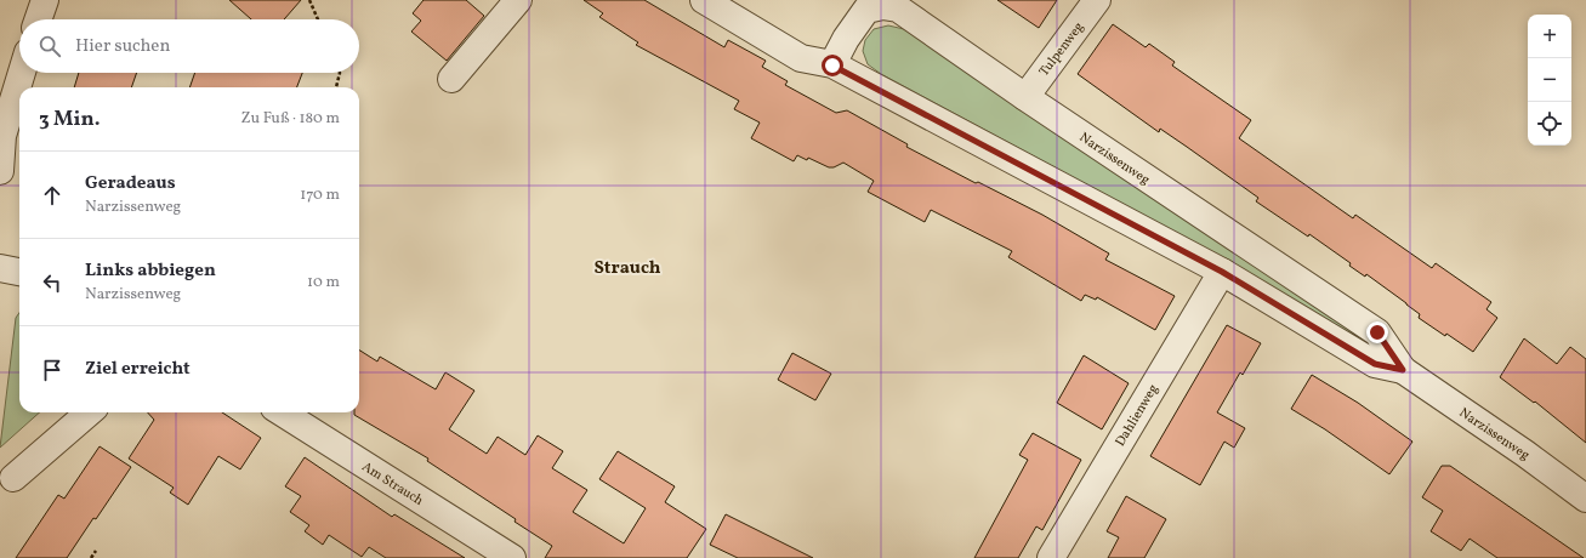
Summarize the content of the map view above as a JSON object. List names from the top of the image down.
{
  "streets": {
    "street": [
      "Tulpenweg",
      "Narzissenweg",
      "Dahlienweg",
      "Am Strauch"
    ]
  },
  "crossings": [
    ["Tulpenweg", "Narzissenweg"],
    ["Narzissenweg", "Dahlienweg"]
  ],
  "districts": ["Strauch"],
  "page": {
    "map_buttons": ["+", "−"],
    "search": "Hier suchen",
    "heading": ["3 Min.", "Zu Fuß · 180 m"],
    "list": [
      ["Geradeaus", "Narzissenweg", "170 m"],
      ["Links abbiegen", "Narzissenweg", "10 m"],
      "Ziel erreicht"
    ]
  }
}
